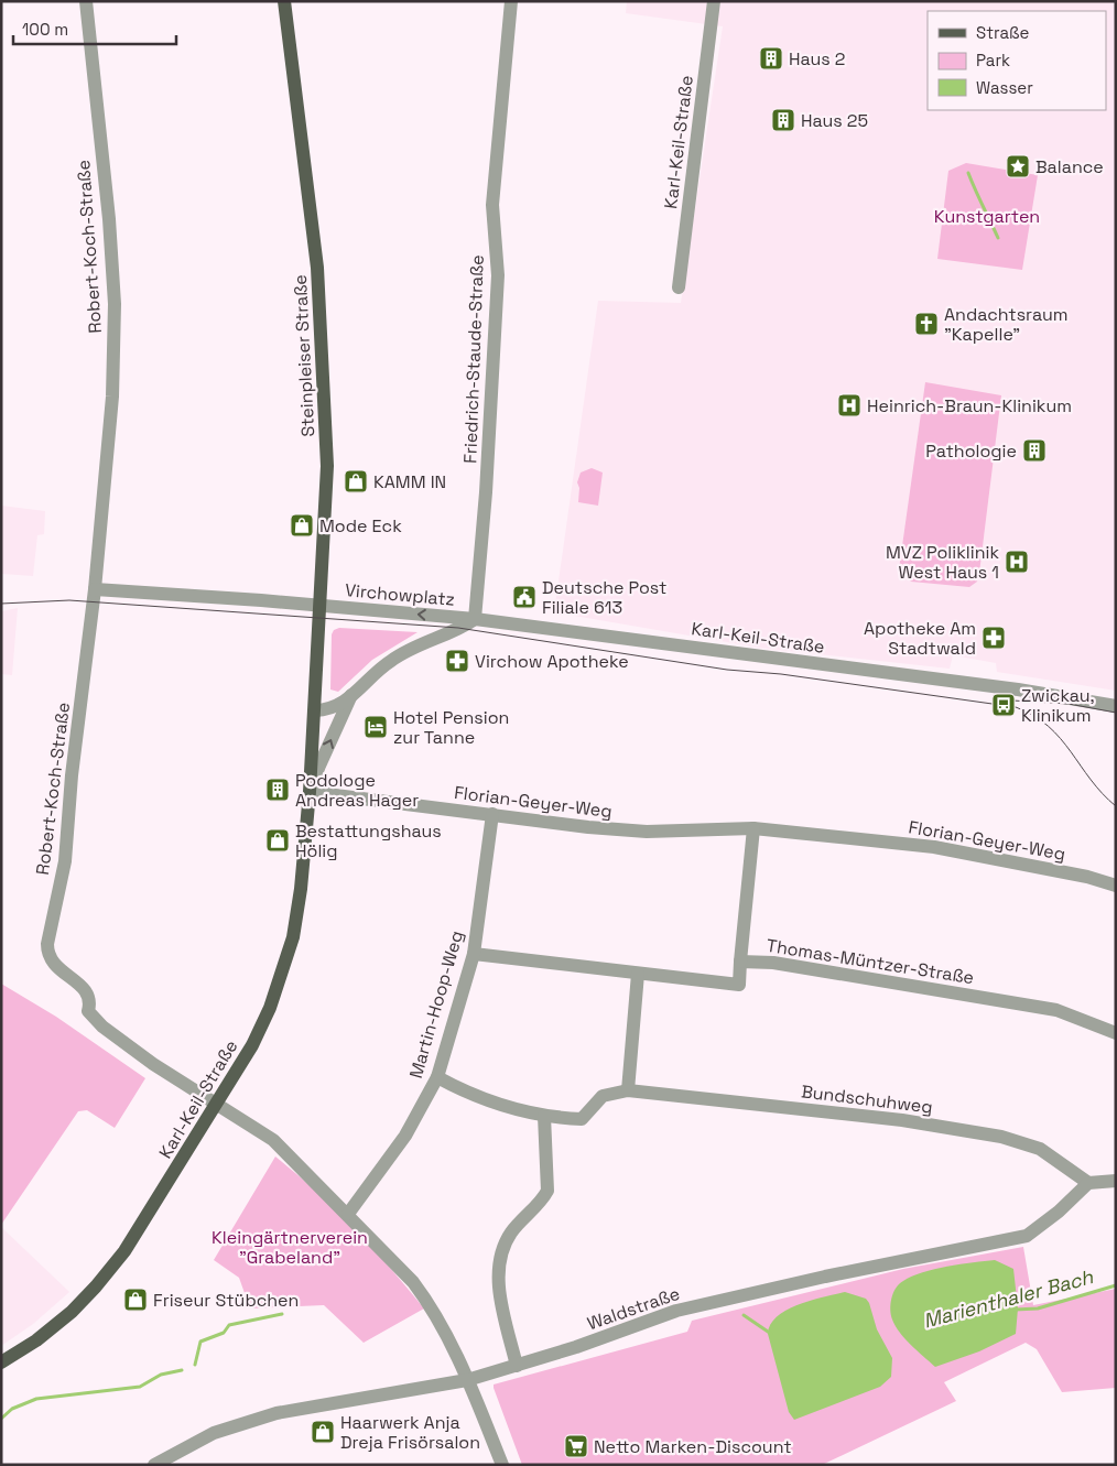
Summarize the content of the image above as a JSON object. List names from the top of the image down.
{
  "streets": {
    "main road": ["Karl-Keil-Straße", "Steinpleiser Straße"],
    "street": [
      "Robert-Koch-Straße",
      "Friedrich-Staude-Straße",
      "Virchowplatz",
      "Florian-Geyer-Weg",
      "Thomas-Müntzer-Straße",
      "Martin-Hoop-Weg",
      "Bundschuhweg",
      "Waldstraße"
    ]
  },
  "crossings": [
    ["Karl-Keil-Straße", "Robert-Koch-Straße"],
    ["Karl-Keil-Straße", "Steinpleiser Straße"],
    ["Karl-Keil-Straße", "Friedrich-Staude-Straße"],
    ["Karl-Keil-Straße", "Virchowplatz"],
    ["Karl-Keil-Straße", "Florian-Geyer-Weg"],
    ["Steinpleiser Straße", "Virchowplatz"],
    ["Friedrich-Staude-Straße", "Virchowplatz"],
    ["Florian-Geyer-Weg", "Martin-Hoop-Weg"],
    ["Thomas-Müntzer-Straße", "Martin-Hoop-Weg"],
    ["Martin-Hoop-Weg", "Bundschuhweg"],
    ["Bundschuhweg", "Waldstraße"]
  ],
  "one_way": ["Virchowplatz"],
  "water": ["Marienthaler Bach"],
  "parks": ["Kunstgarten", "Kleingärtnerverein \"Grabeland\""],
  "places": {
    "building": [
      "Haus 2",
      "Haus 25",
      "Pathologie",
      "Podologe Andreas Hager"
    ],
    "place": ["Balance"],
    "church": ["Andachtsraum \"Kapelle\""],
    "hospital": ["Heinrich-Braun-Klinikum", "MVZ Poliklinik West Haus 1"],
    "shop": [
      "KAMM IN",
      "Mode Eck",
      "Bestattungshaus Hölig",
      "Friseur Stübchen",
      "Haarwerk Anja Dreja Frisörsalon"
    ],
    "public building": ["Deutsche Post Filiale 613"],
    "pharmacy": ["Apotheke Am Stadtwald", "Virchow Apotheke"],
    "bus stop": ["Zwickau, Klinikum"],
    "hotel": ["Hotel Pension zur Tanne"],
    "supermarket": ["Netto Marken-Discount"]
  },
  "legend": ["Straße", "Park", "Wasser"],
  "scale_bar": "100 m"
}
